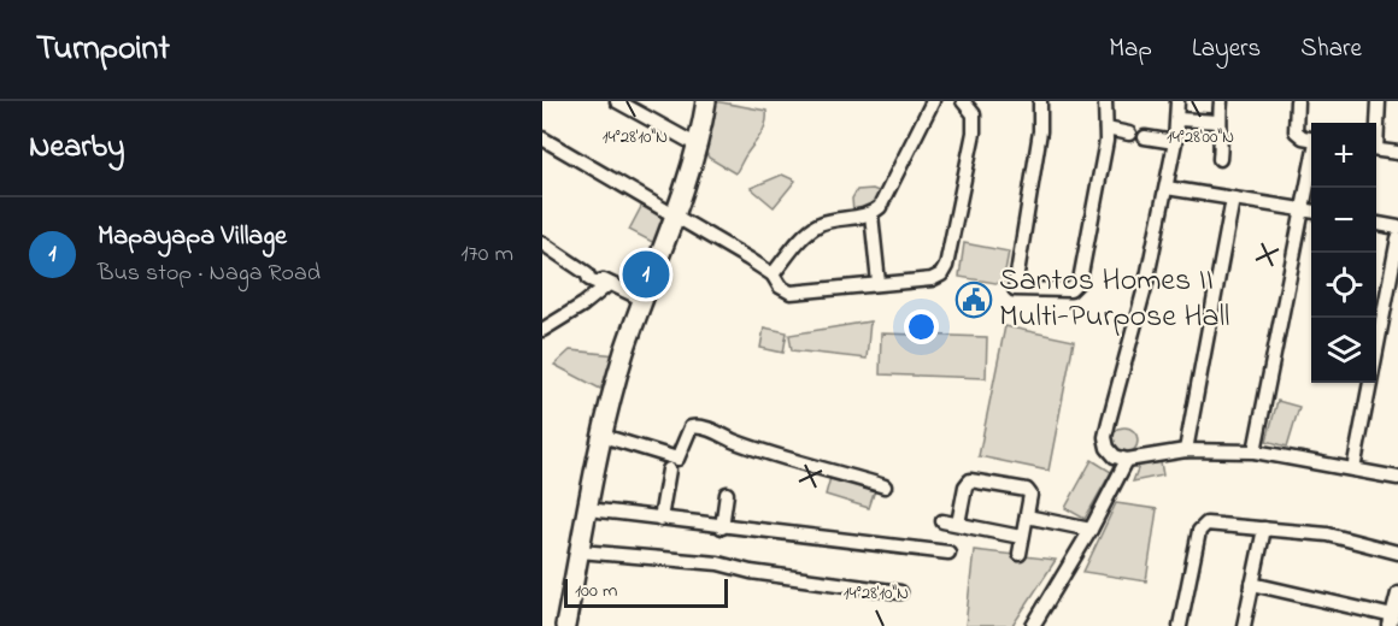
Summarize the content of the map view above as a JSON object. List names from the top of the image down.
{
  "places": {
    "public building": ["Santos Homes II Multi-Purpose Hall"]
  },
  "scale_bar": "100 m",
  "page": {
    "header": "Turnpoint",
    "nav": ["Map", "Layers", "Share"],
    "heading": "Nearby",
    "map_buttons": ["+", "−"],
    "list": [
      {
        "mark": "1",
        "name": "Mapayapa Village",
        "note": "Bus stop · Naga Road",
        "value": "170 m"
      }
    ],
    "pins": "1",
    "scale": "100 m"
  },
  "coordinates": ["14°28'10\"N", "14°28'00\"N"]
}
